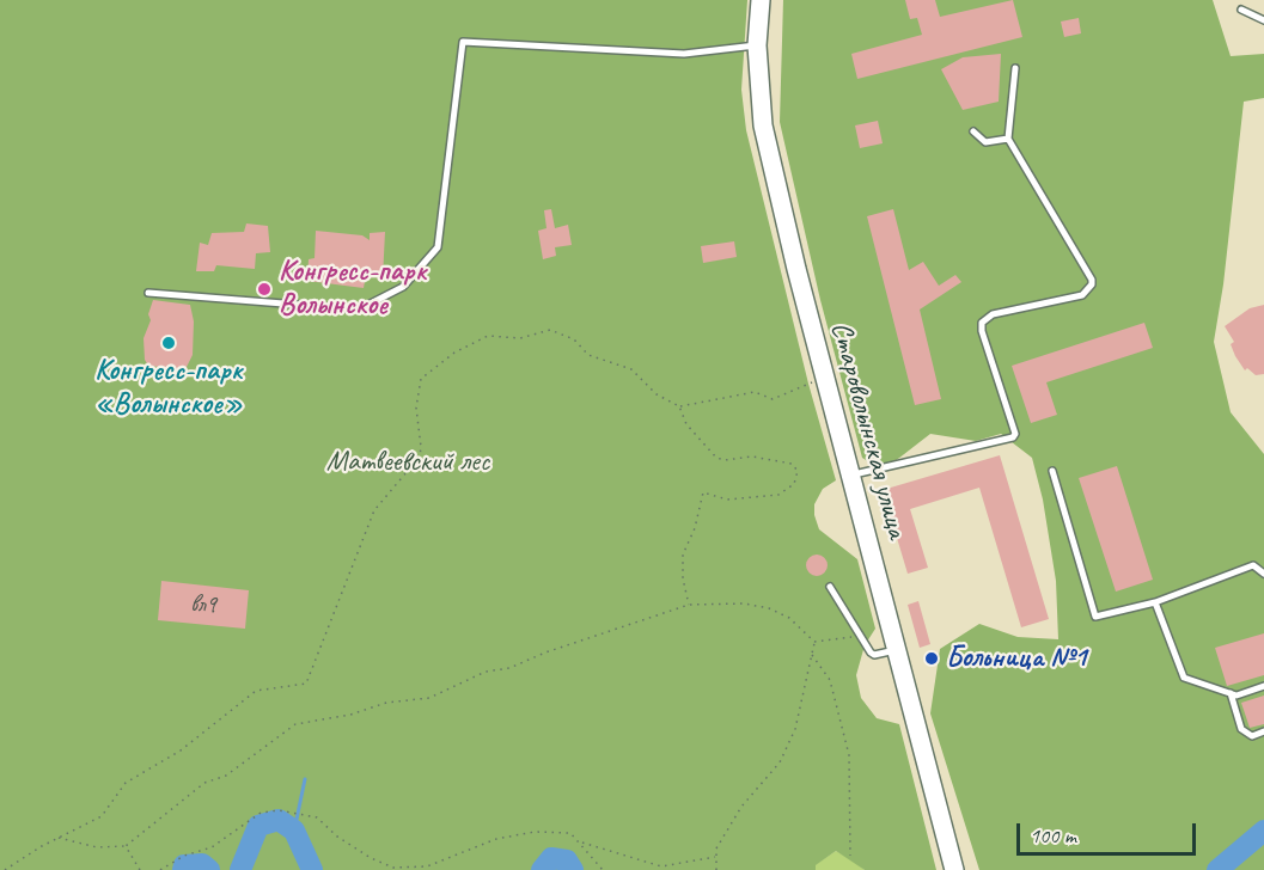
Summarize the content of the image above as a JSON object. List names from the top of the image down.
{
  "streets": {
    "street": ["Староволынская улица"]
  },
  "parks": ["Матвеевский лес"],
  "places": ["Конгресс-парк Волынское", "Конгресс-парк «Волынское»", "Больница №1"],
  "house_numbers": ["вл9"],
  "scale_bar": "100 m"
}
